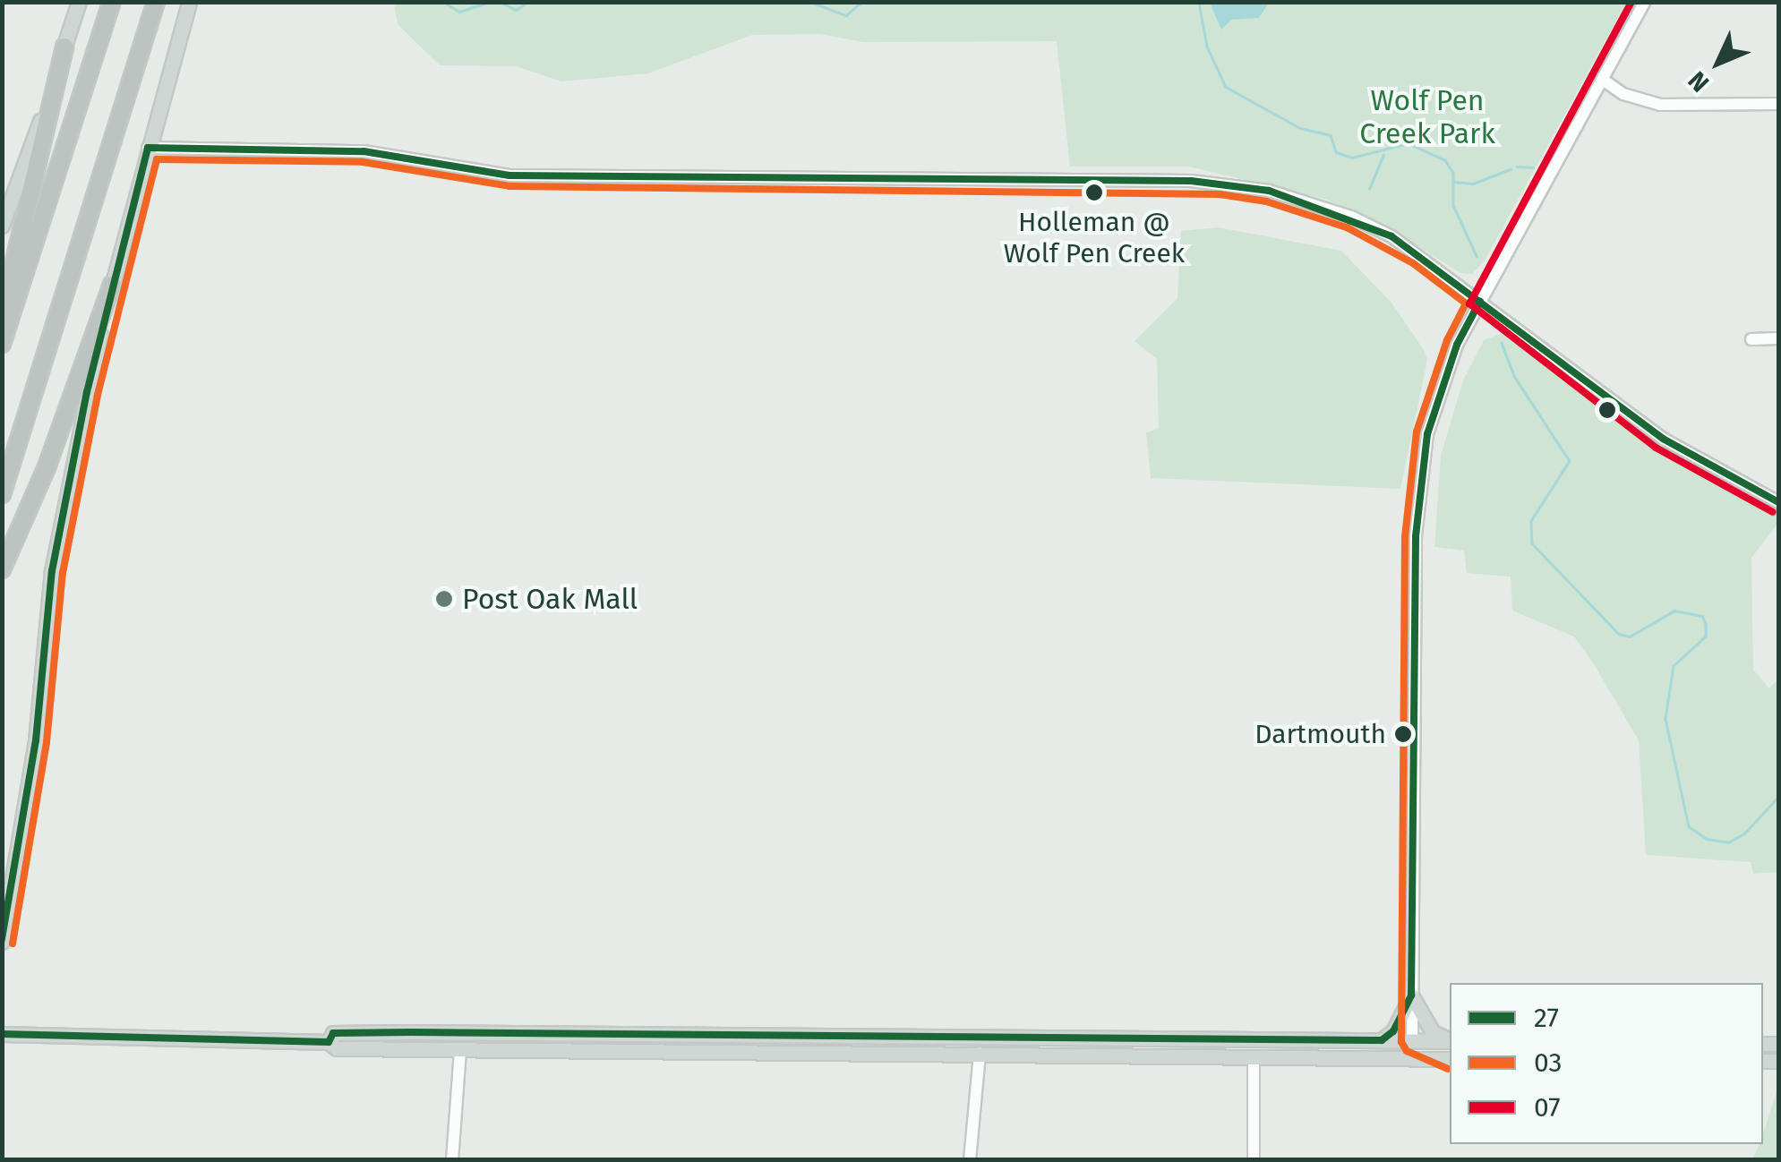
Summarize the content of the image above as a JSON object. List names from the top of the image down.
{
  "parks": ["Wolf Pen Creek Park"],
  "places": ["Holleman @ Wolf Pen Creek", "Post Oak Mall", "Dartmouth"],
  "lines": ["transit line 07", "transit line 27", "transit line 03"],
  "legend": ["27", "03", "07"],
  "north": "bottom left"
}
